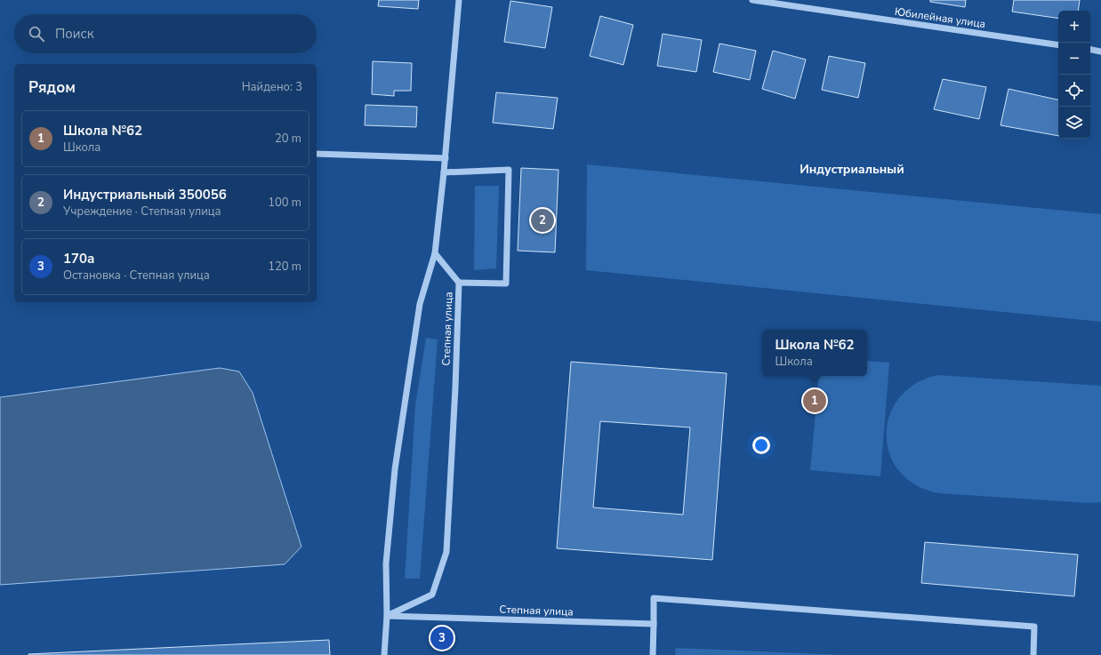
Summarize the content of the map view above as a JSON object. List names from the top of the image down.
{
  "streets": {
    "street": ["Юбилейная улица", "Степная улица"]
  },
  "districts": ["Индустриальный"],
  "page": {
    "map_buttons": ["+", "−"],
    "search": "Поиск",
    "heading": ["Рядом", "Найдено: 3"],
    "list": [
      {
        "mark": "1",
        "name": "Школа №62",
        "note": "Школа",
        "value": "20 m"
      },
      {
        "mark": "2",
        "name": "Индустриальный 350056",
        "note": "Учреждение · Степная улица",
        "value": "100 m"
      },
      {
        "mark": "3",
        "name": "170а",
        "note": "Остановка · Степная улица",
        "value": "120 m"
      }
    ],
    "pins": ["2", "1", "3"],
    "popup": ["Школа №62", "Школа"]
  }
}
